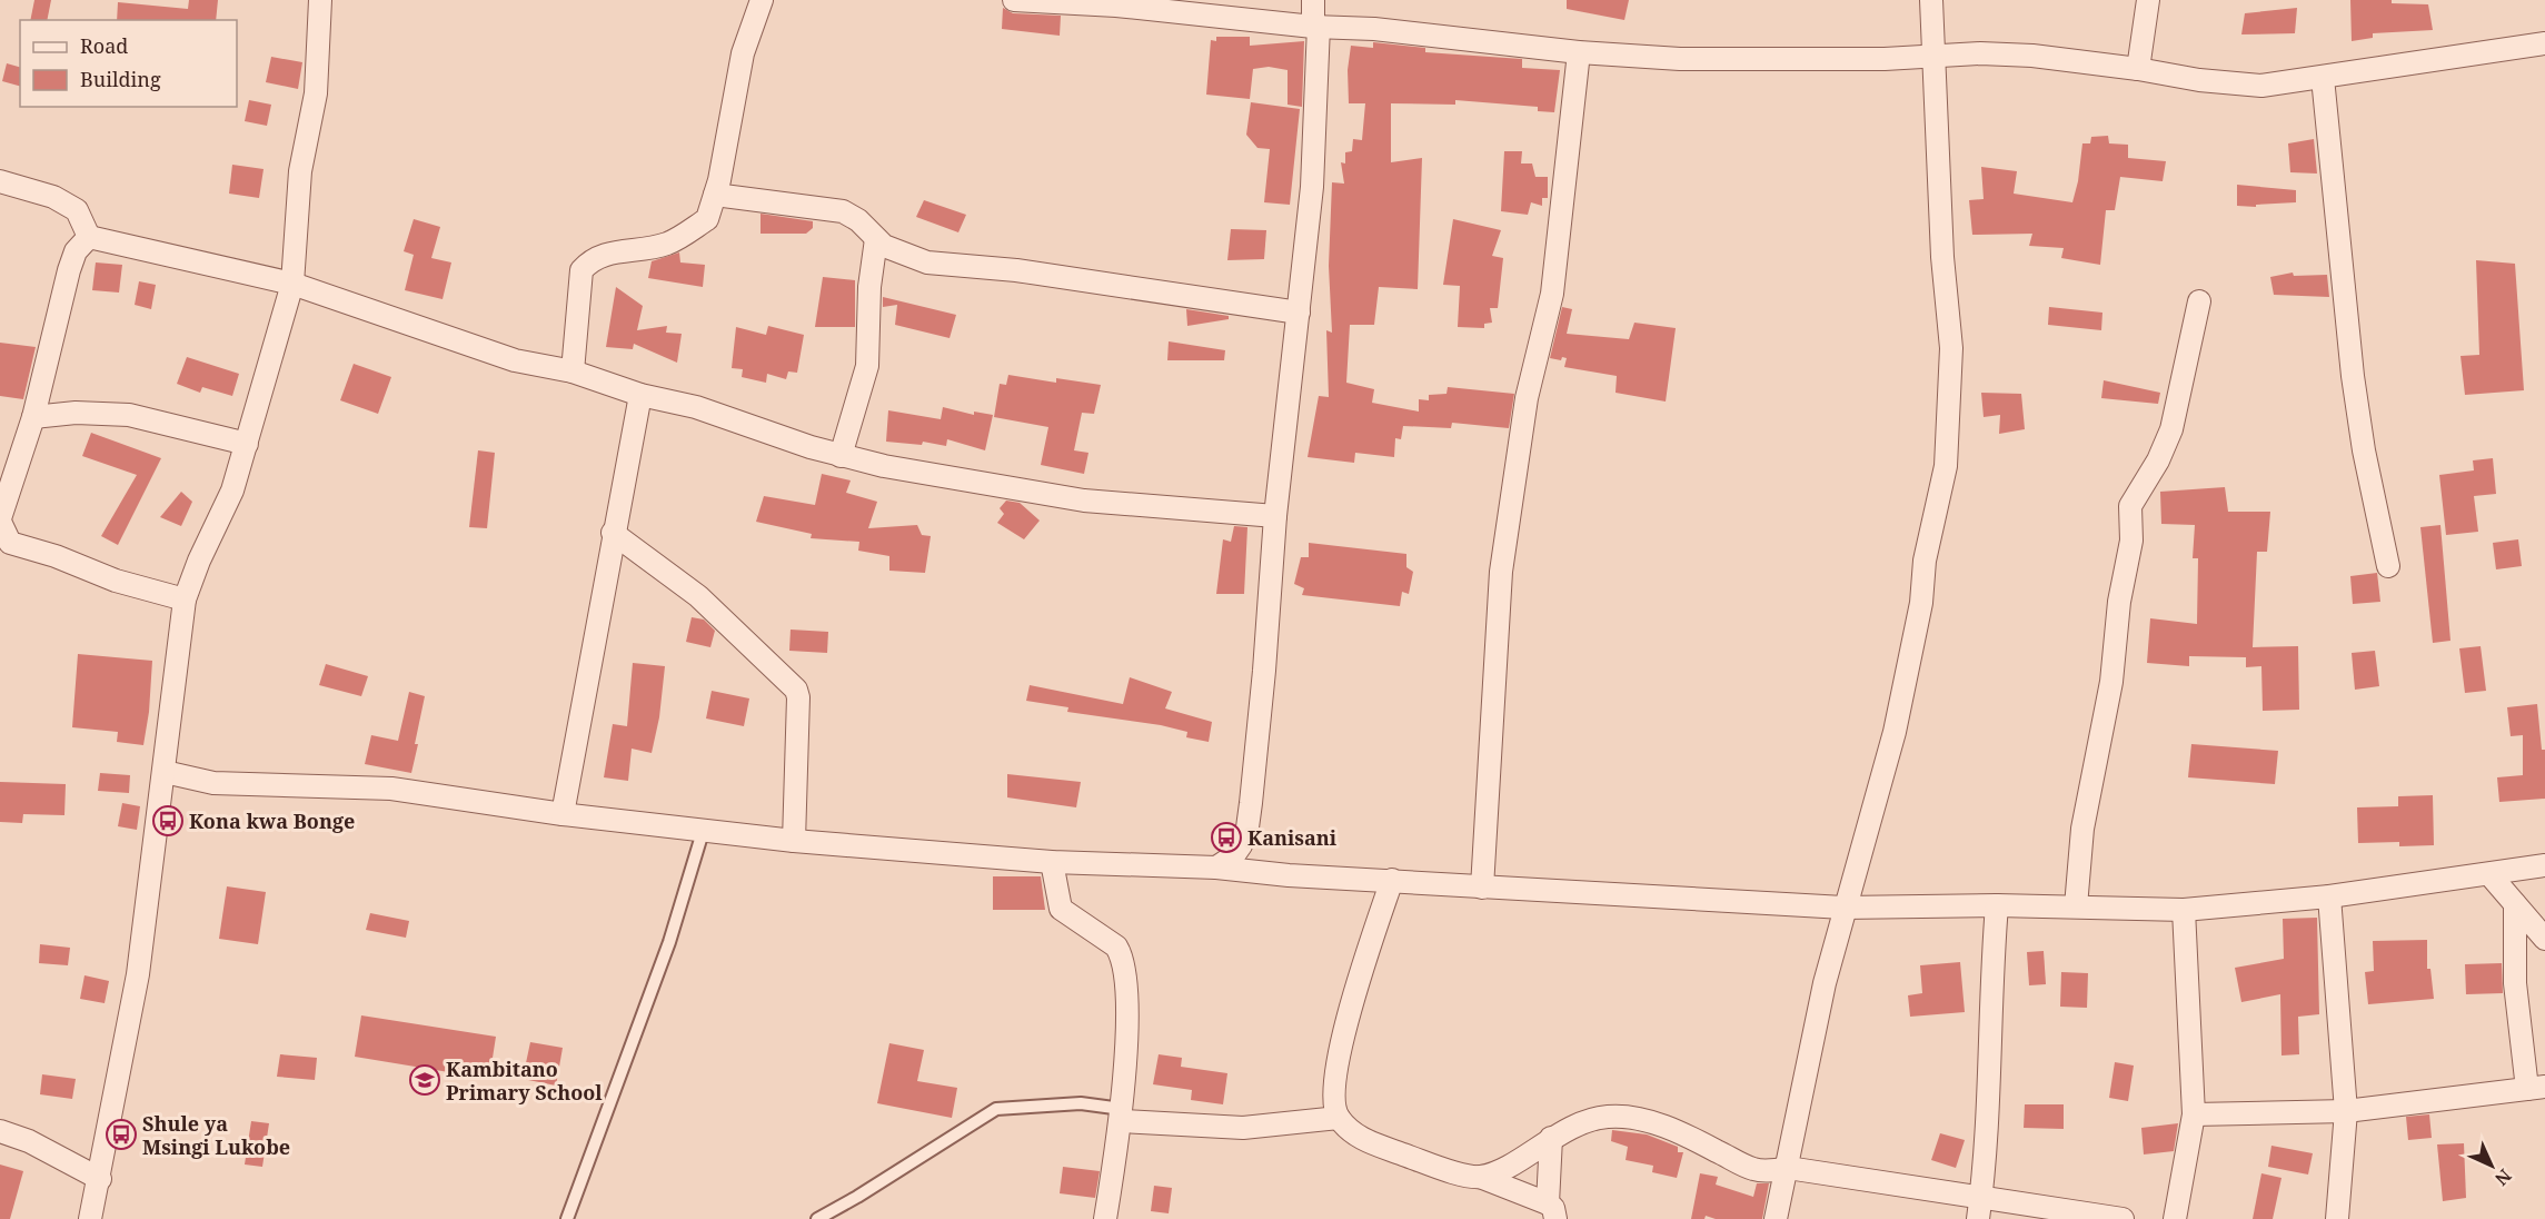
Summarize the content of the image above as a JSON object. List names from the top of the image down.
{
  "places": {
    "bus stop": ["Kona kwa Bonge", "Kanisani", "Shule ya Msingi Lukobe"],
    "school or university": ["Kambitano Primary School"]
  },
  "legend": ["Road", "Building"],
  "north": "bottom right"
}
